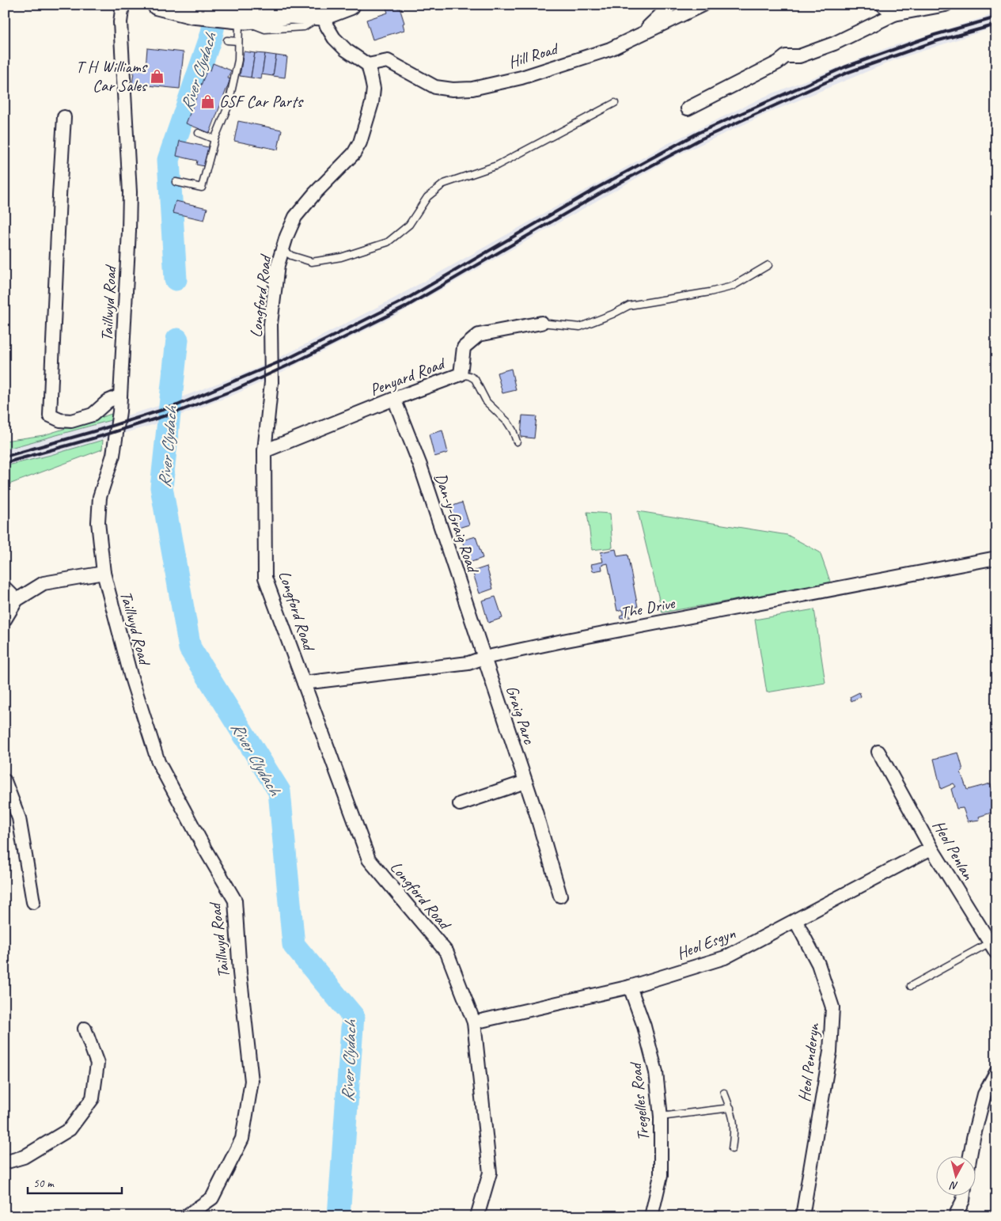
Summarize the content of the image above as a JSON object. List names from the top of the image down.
{
  "streets": {
    "street": [
      "Hill Road",
      "Longford Road",
      "Taillwyd Road",
      "Penyard Road",
      "Dan-y-Graig Road",
      "The Drive",
      "Graig Parc",
      "Heol Penlan",
      "Heol Esgyn",
      "Heol Penderyn",
      "Tregelles Road"
    ]
  },
  "crossings": [
    ["Hill Road", "Longford Road"],
    ["Longford Road", "Penyard Road"],
    ["Longford Road", "The Drive"],
    ["Longford Road", "Heol Esgyn"],
    ["Penyard Road", "Dan-y-Graig Road"],
    ["Dan-y-Graig Road", "The Drive"],
    ["Dan-y-Graig Road", "Graig Parc"],
    ["The Drive", "Graig Parc"],
    ["Heol Penlan", "Heol Esgyn"],
    ["Heol Esgyn", "Heol Penderyn"],
    ["Heol Esgyn", "Tregelles Road"]
  ],
  "water": ["River Clydach"],
  "places": {
    "shop": ["T H Williams Car Sales", "GSF Car Parts"]
  },
  "scale_bar": "50 m",
  "north": "bottom"
}
